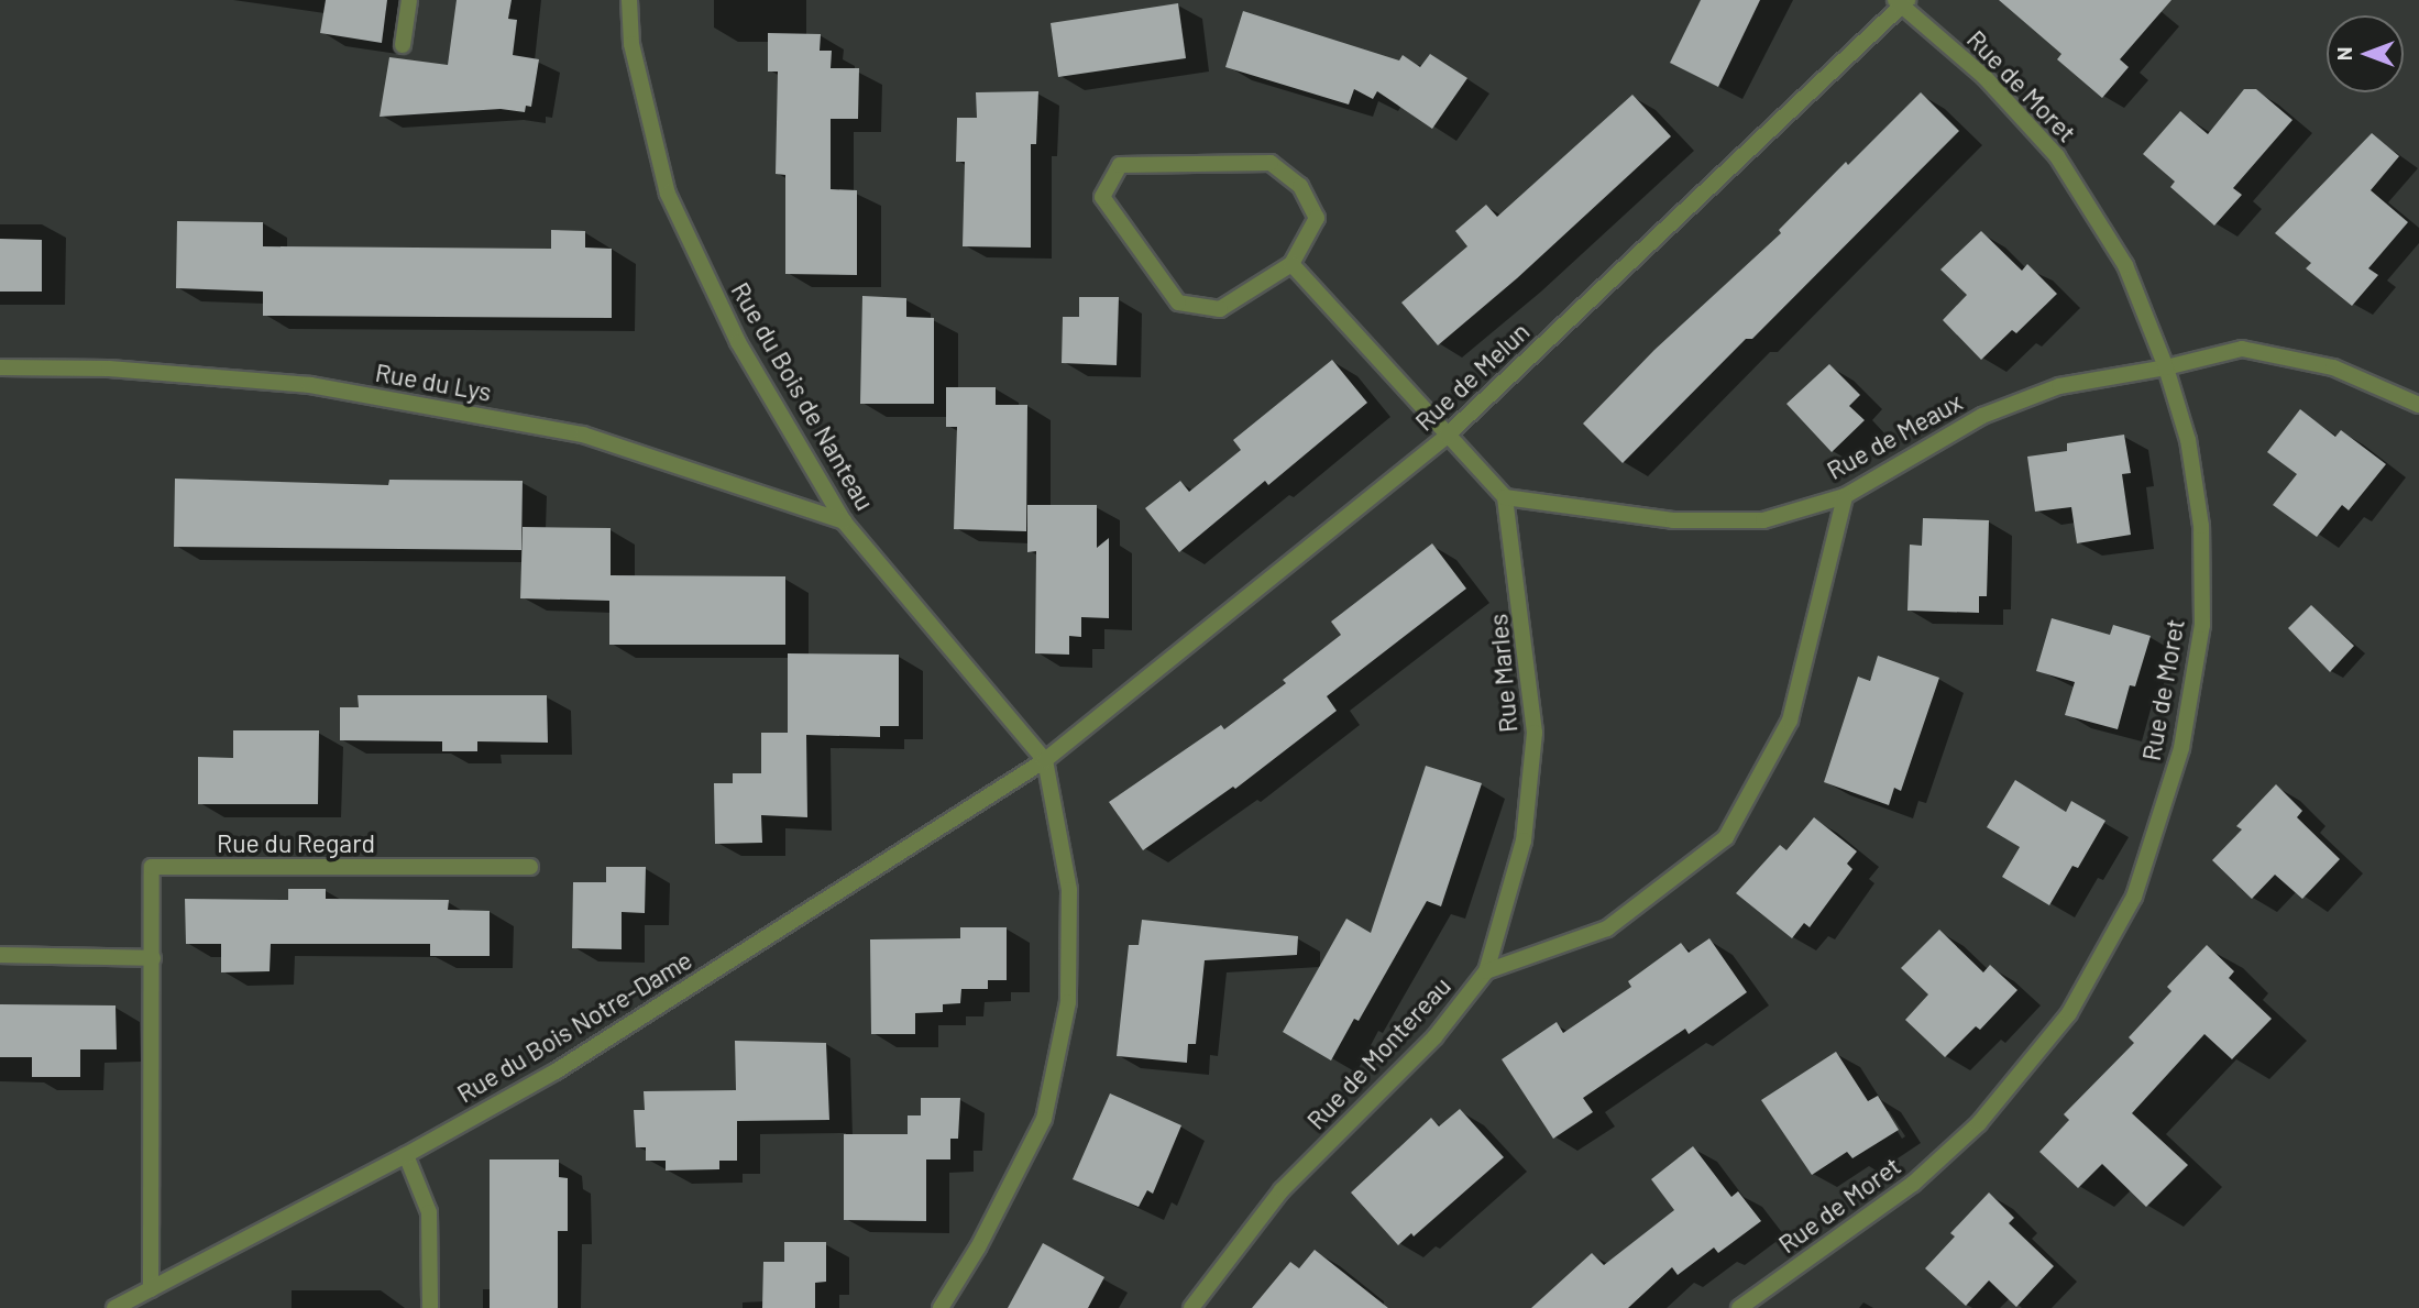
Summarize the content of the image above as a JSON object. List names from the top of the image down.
{
  "streets": {
    "street": [
      "Rue de Moret",
      "Rue de Melun",
      "Rue du Lys",
      "Rue du Bois de Nanteau",
      "Rue de Meaux",
      "Rue Marles",
      "Rue du Regard",
      "Rue du Bois Notre-Dame",
      "Rue de Montereau"
    ]
  },
  "crossings": [
    ["Rue de Moret", "Rue de Melun"],
    ["Rue de Moret", "Rue de Meaux"],
    ["Rue de Melun", "Rue du Bois de Nanteau"],
    ["Rue de Melun", "Rue du Bois Notre-Dame"],
    ["Rue du Lys", "Rue du Bois de Nanteau"],
    ["Rue du Bois de Nanteau", "Rue du Bois Notre-Dame"],
    ["Rue de Meaux", "Rue Marles"],
    ["Rue de Meaux", "Rue de Montereau"],
    ["Rue Marles", "Rue de Montereau"],
    ["Rue du Regard", "Rue du Bois Notre-Dame"]
  ],
  "north": "left"
}
